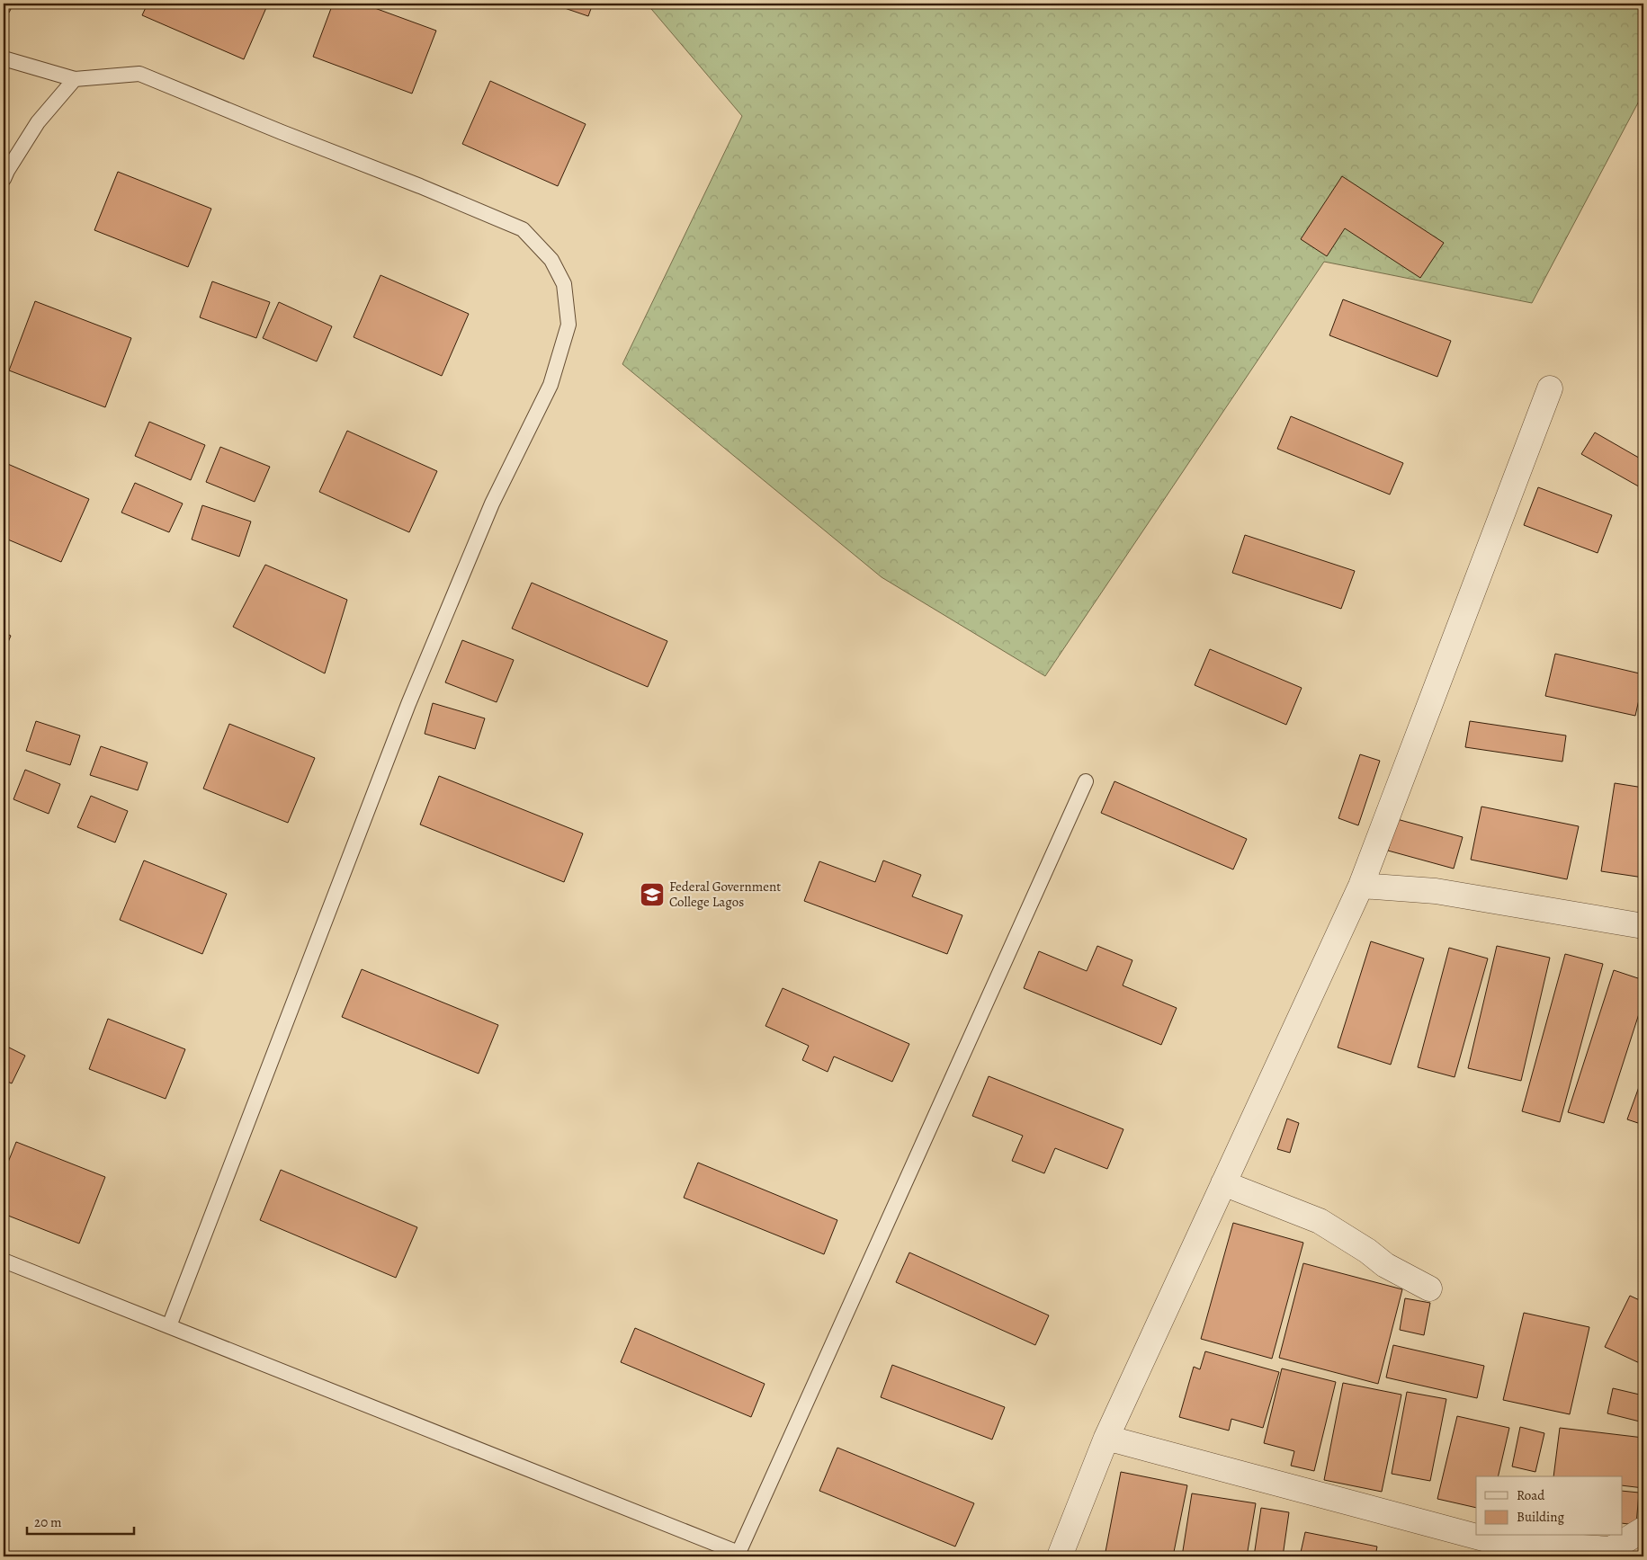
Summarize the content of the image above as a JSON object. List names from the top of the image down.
{
  "places": {
    "school or university": ["Federal Government College Lagos"]
  },
  "legend": ["Road", "Building"],
  "scale_bar": "20 m"
}
